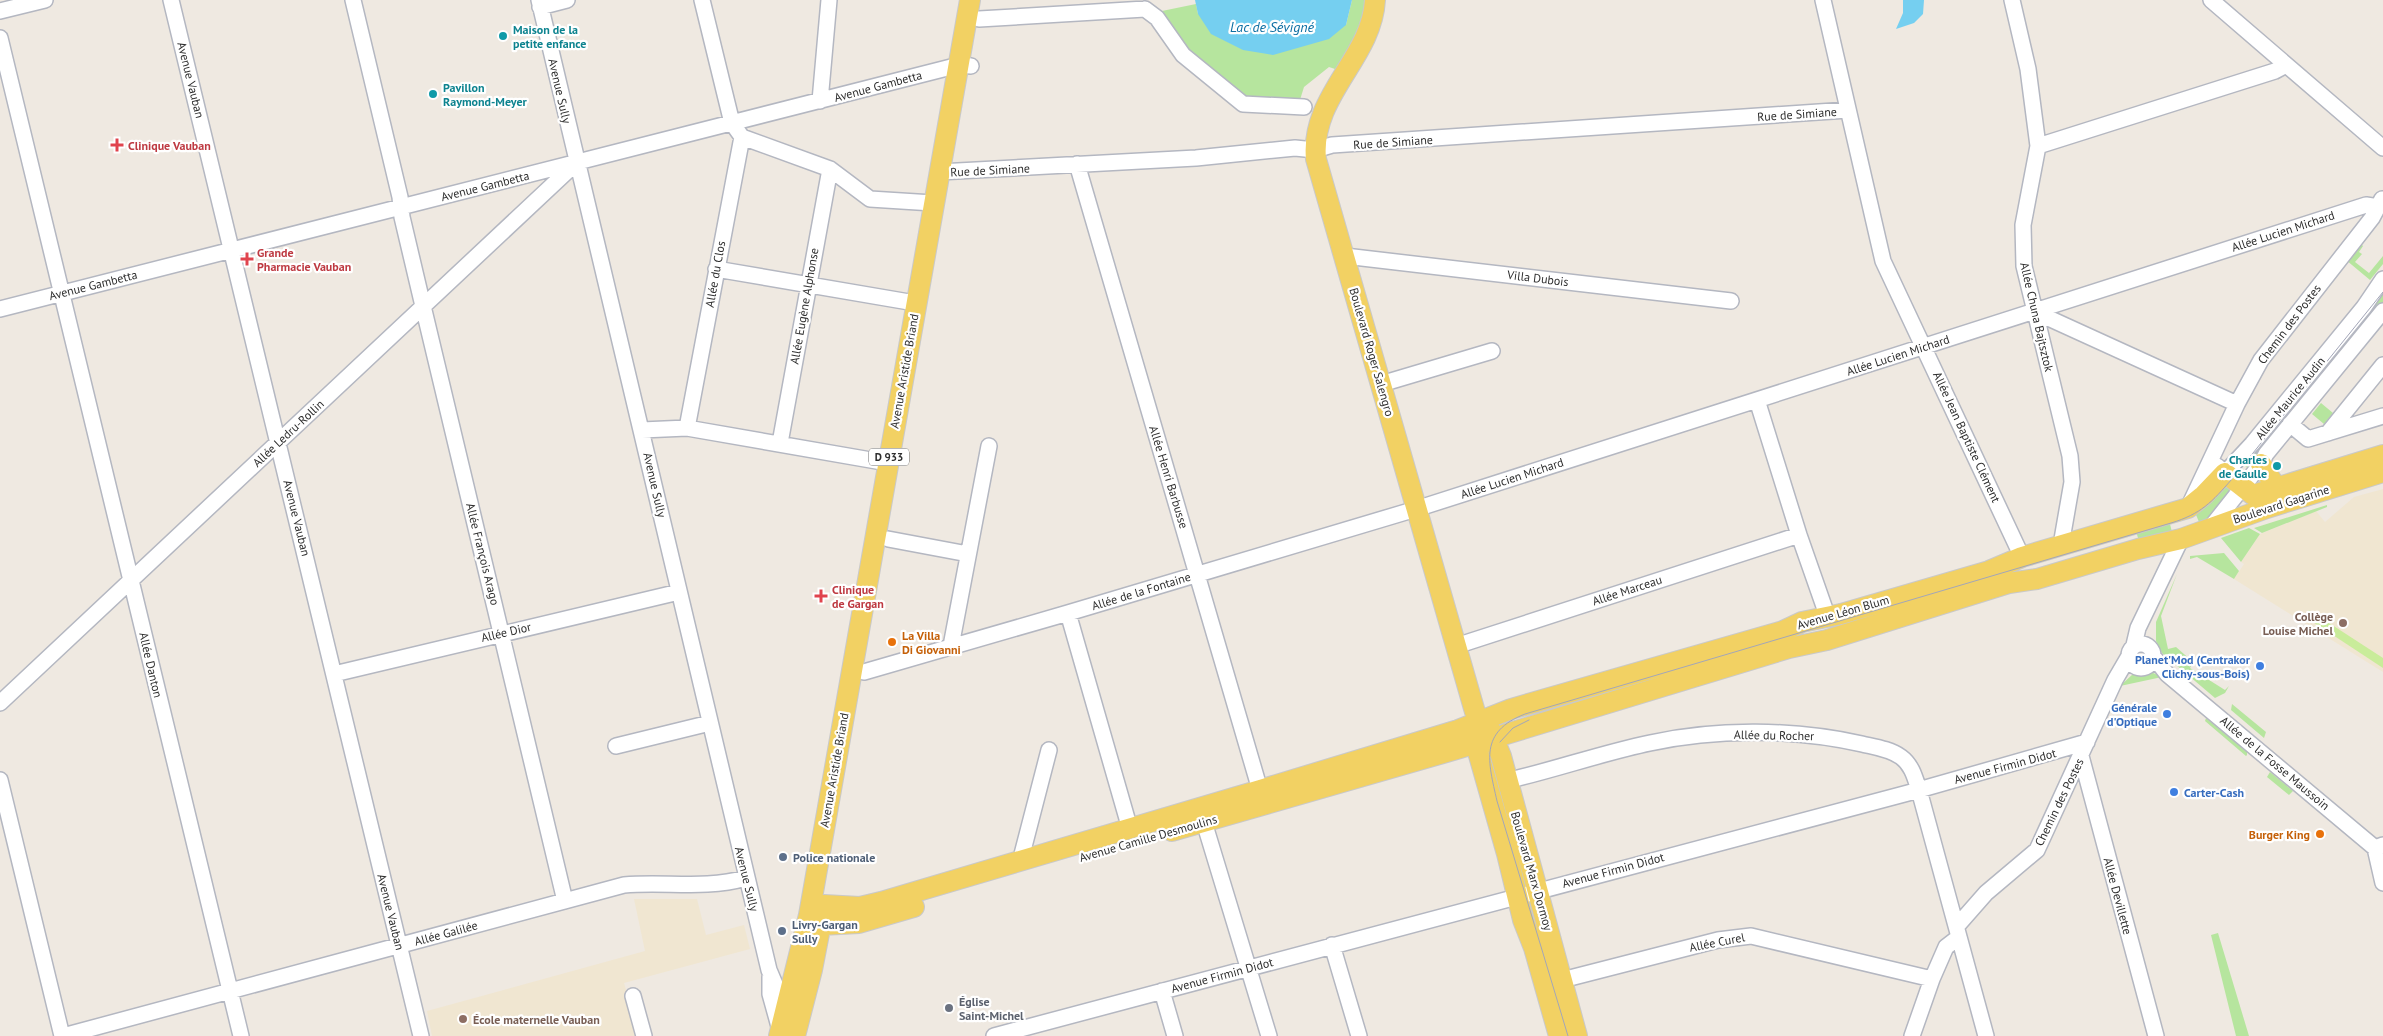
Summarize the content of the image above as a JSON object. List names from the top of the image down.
{
  "streets": {
    "main road": [
      "Boulevard Roger Salengro",
      "Avenue Aristide Briand",
      "Allée Maurice Audin",
      "D 933",
      "Boulevard Gagarine",
      "Avenue Léon Blum",
      "Avenue Camille Desmoulins",
      "Boulevard Marx Dormoy"
    ],
    "street": [
      "Avenue Vauban",
      "Avenue Gambetta",
      "Avenue Sully",
      "Rue de Simiane",
      "Allée Lucien Michard",
      "Allée du Clos",
      "Villa Dubois",
      "Allée Eugène Alphonse",
      "Allée Chuna Bajtsztok",
      "Chemin des Postes",
      "Allée Ledru-Rollin",
      "Allée Jean Baptiste Clément",
      "Allée Henri Barbusse",
      "Allée François Arago",
      "Allée Marceau",
      "Allée de la Fontaine",
      "Allée Dior",
      "Allée Danton",
      "Allée du Rocher",
      "Allée de la Fosse Maussoin",
      "Avenue Firmin Didot",
      "Allée Devillette",
      "Allée Galilée",
      "Allée Curel"
    ]
  },
  "crossings": [
    ["Avenue Vauban", "Avenue Gambetta"],
    ["Avenue Vauban", "Allée Ledru-Rollin"],
    ["Avenue Vauban", "Allée Dior"],
    ["Avenue Vauban", "Allée Galilée"],
    ["Avenue Gambetta", "Avenue Sully"],
    ["Avenue Gambetta", "Avenue Aristide Briand"],
    ["Avenue Gambetta", "Allée Ledru-Rollin"],
    ["Avenue Gambetta", "Allée François Arago"],
    ["Avenue Gambetta", "Allée Danton"],
    ["Avenue Sully", "Avenue Aristide Briand"],
    ["Avenue Sully", "Allée Ledru-Rollin"],
    ["Avenue Sully", "Allée Dior"],
    ["Avenue Sully", "Allée Galilée"],
    ["Rue de Simiane", "Boulevard Roger Salengro"],
    ["Rue de Simiane", "Avenue Aristide Briand"],
    ["Rue de Simiane", "Allée Jean Baptiste Clément"],
    ["Rue de Simiane", "Allée Henri Barbusse"],
    ["Allée Lucien Michard", "Allée Chuna Bajtsztok"],
    ["Allée Lucien Michard", "Chemin des Postes"],
    ["Allée Lucien Michard", "Boulevard Roger Salengro"],
    ["Allée Lucien Michard", "Allée Jean Baptiste Clément"],
    ["Allée Lucien Michard", "Allée de la Fontaine"],
    ["Villa Dubois", "Boulevard Roger Salengro"],
    ["Allée Chuna Bajtsztok", "Avenue Léon Blum"],
    ["Chemin des Postes", "Allée Maurice Audin"],
    ["Chemin des Postes", "Boulevard Gagarine"],
    ["Chemin des Postes", "Allée du Rocher"],
    ["Chemin des Postes", "Allée de la Fosse Maussoin"],
    ["Chemin des Postes", "Avenue Firmin Didot"],
    ["Chemin des Postes", "Allée Devillette"],
    ["Chemin des Postes", "Allée Curel"],
    ["Boulevard Roger Salengro", "Allée Marceau"],
    ["Boulevard Roger Salengro", "Allée de la Fontaine"],
    ["Boulevard Roger Salengro", "Avenue Léon Blum"],
    ["Boulevard Roger Salengro", "Avenue Camille Desmoulins"],
    ["Boulevard Roger Salengro", "Boulevard Marx Dormoy"],
    ["Avenue Aristide Briand", "Allée de la Fontaine"],
    ["Avenue Aristide Briand", "Avenue Camille Desmoulins"],
    ["Allée Maurice Audin", "Boulevard Gagarine"],
    ["Allée Maurice Audin", "Avenue Léon Blum"],
    ["Allée Ledru-Rollin", "Allée François Arago"],
    ["Allée Ledru-Rollin", "Allée Danton"],
    ["Allée Jean Baptiste Clément", "Avenue Léon Blum"],
    ["Allée Henri Barbusse", "Allée de la Fontaine"],
    ["Allée Henri Barbusse", "Avenue Camille Desmoulins"],
    ["Boulevard Gagarine", "Avenue Léon Blum"],
    ["Allée François Arago", "Allée Dior"],
    ["Allée François Arago", "Allée Galilée"],
    ["Avenue Léon Blum", "Avenue Camille Desmoulins"],
    ["Avenue Léon Blum", "Boulevard Marx Dormoy"],
    ["Allée Danton", "Allée Galilée"],
    ["Allée du Rocher", "Avenue Firmin Didot"],
    ["Allée du Rocher", "Boulevard Marx Dormoy"],
    ["Avenue Firmin Didot", "Boulevard Marx Dormoy"],
    ["Avenue Firmin Didot", "Allée Devillette"],
    ["Avenue Camille Desmoulins", "Boulevard Marx Dormoy"],
    ["Boulevard Marx Dormoy", "Allée Curel"]
  ],
  "water": ["Lac de Sévigné"],
  "places": {
    "other": [
      "Maison de la petite enfance",
      "Pavillon Raymond-Meyer",
      "Charles de Gaulle",
      "Collège Louise Michel",
      "La Villa Di Giovanni",
      "Planet'Mod (Centrakor Clichy-sous-Bois)",
      "Générale d'Optique",
      "Carter-Cash",
      "Burger King",
      "Police nationale",
      "Livry-Gargan Sully",
      "Église Saint-Michel",
      "École maternelle Vauban"
    ],
    "health": ["Clinique Vauban", "Grande Pharmacie Vauban", "Clinique de Gargan"]
  }
}
